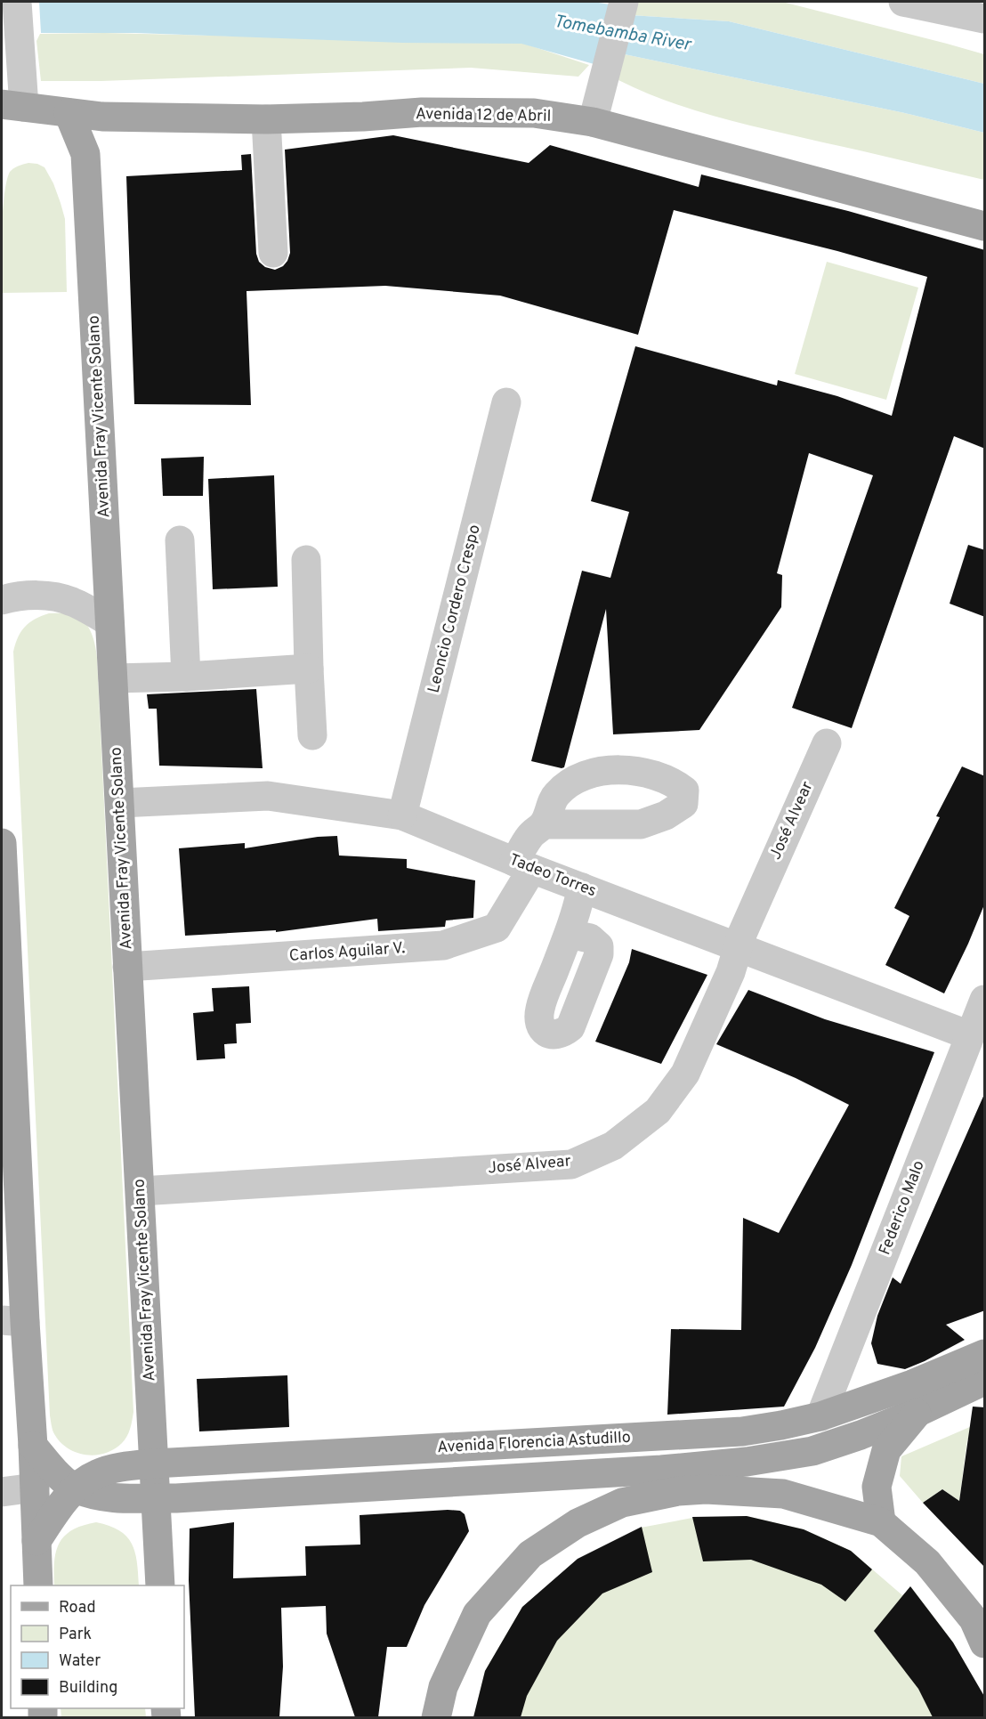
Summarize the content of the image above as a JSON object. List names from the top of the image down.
{
  "streets": {
    "main road": ["Avenida 12 de Abril", "Avenida Fray Vicente Solano", "Avenida Florencia Astudillo"],
    "street": [
      "Leoncio Cordero Crespo",
      "José Alvear",
      "Tadeo Torres",
      "Carlos Aguilar V.",
      "Federico Malo"
    ]
  },
  "crossings": [
    ["Avenida 12 de Abril", "Avenida Fray Vicente Solano"],
    ["Avenida Fray Vicente Solano", "José Alvear"],
    ["Avenida Fray Vicente Solano", "Tadeo Torres"],
    ["Avenida Fray Vicente Solano", "Carlos Aguilar V."],
    ["Avenida Fray Vicente Solano", "Avenida Florencia Astudillo"],
    ["Leoncio Cordero Crespo", "Tadeo Torres"],
    ["José Alvear", "Tadeo Torres"],
    ["Tadeo Torres", "Carlos Aguilar V."],
    ["Tadeo Torres", "Federico Malo"],
    ["Federico Malo", "Avenida Florencia Astudillo"]
  ],
  "water": ["Tomebamba River"],
  "legend": [
    "Road",
    "Park",
    "Water",
    "Building"
  ]
}
